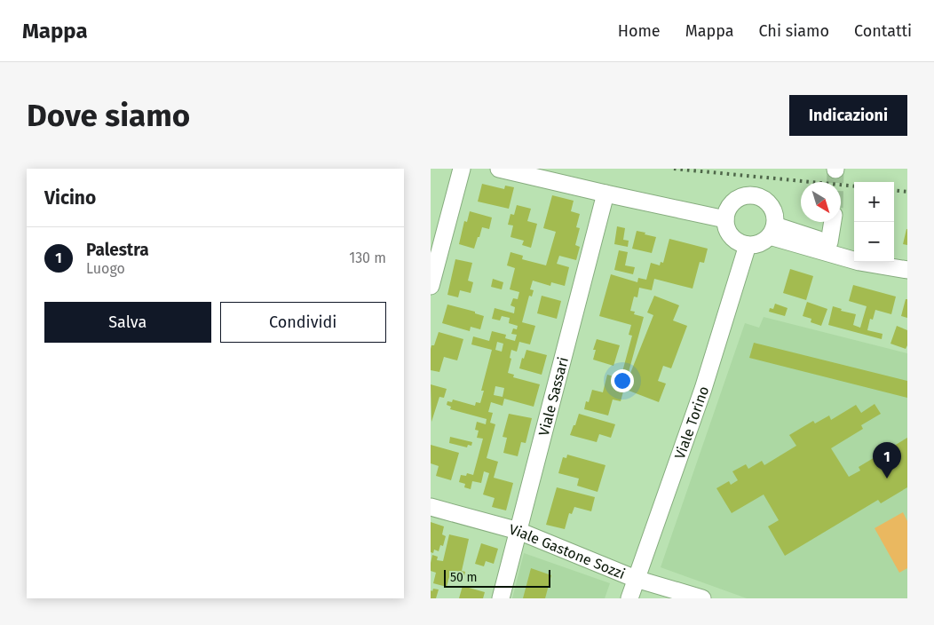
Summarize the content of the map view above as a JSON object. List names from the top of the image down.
{
  "streets": {
    "street": ["Viale Sassari", "Viale Torino", "Viale Gastone Sozzi"]
  },
  "crossings": [
    ["Viale Sassari", "Viale Gastone Sozzi"],
    ["Viale Torino", "Viale Gastone Sozzi"]
  ],
  "scale_bar": "50 m",
  "north": "bottom right",
  "page": {
    "header": "Mappa",
    "nav": [
      "Home",
      "Mappa",
      "Chi siamo",
      "Contatti"
    ],
    "buttons": [
      "Indicazioni",
      ["Salva", "Condividi"]
    ],
    "title": "Dove siamo",
    "heading": "Vicino",
    "map_buttons": ["+", "−"],
    "list": [
      {
        "mark": "1",
        "name": "Palestra",
        "note": "Luogo",
        "value": "130 m"
      }
    ],
    "pins": "1",
    "scale": "50 m"
  }
}
